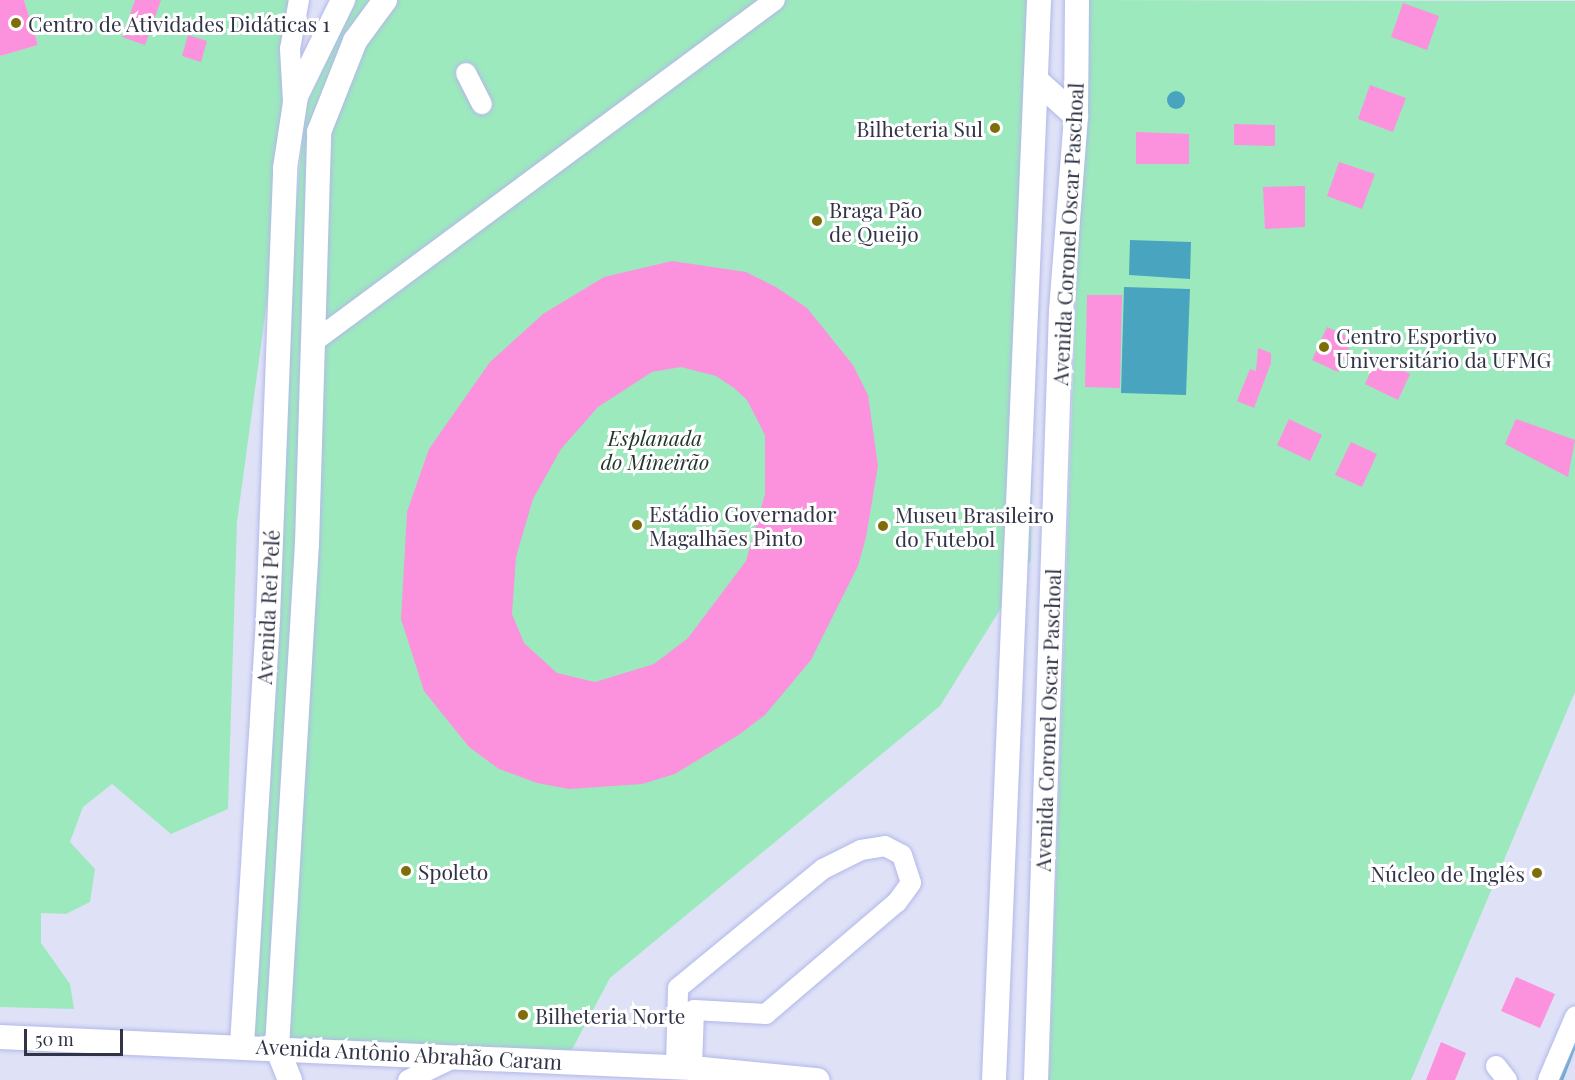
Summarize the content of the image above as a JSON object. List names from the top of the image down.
{
  "streets": {
    "main road": ["Avenida Coronel Oscar Paschoal", "Avenida Rei Pelé", "Avenida Antônio Abrahão Caram"]
  },
  "crossings": [
    ["Avenida Rei Pelé", "Avenida Antônio Abrahão Caram"]
  ],
  "parks": ["Esplanada do Mineirão"],
  "places": [
    "Centro de Atividades Didáticas 1",
    "Bilheteria Sul",
    "Braga Pão de Queijo",
    "Centro Esportivo Universitário da UFMG",
    "Estádio Governador Magalhães Pinto",
    "Museu Brasileiro do Futebol",
    "Spoleto",
    "Núcleo de Inglês",
    "Bilheteria Norte"
  ],
  "scale_bar": "50 m"
}
